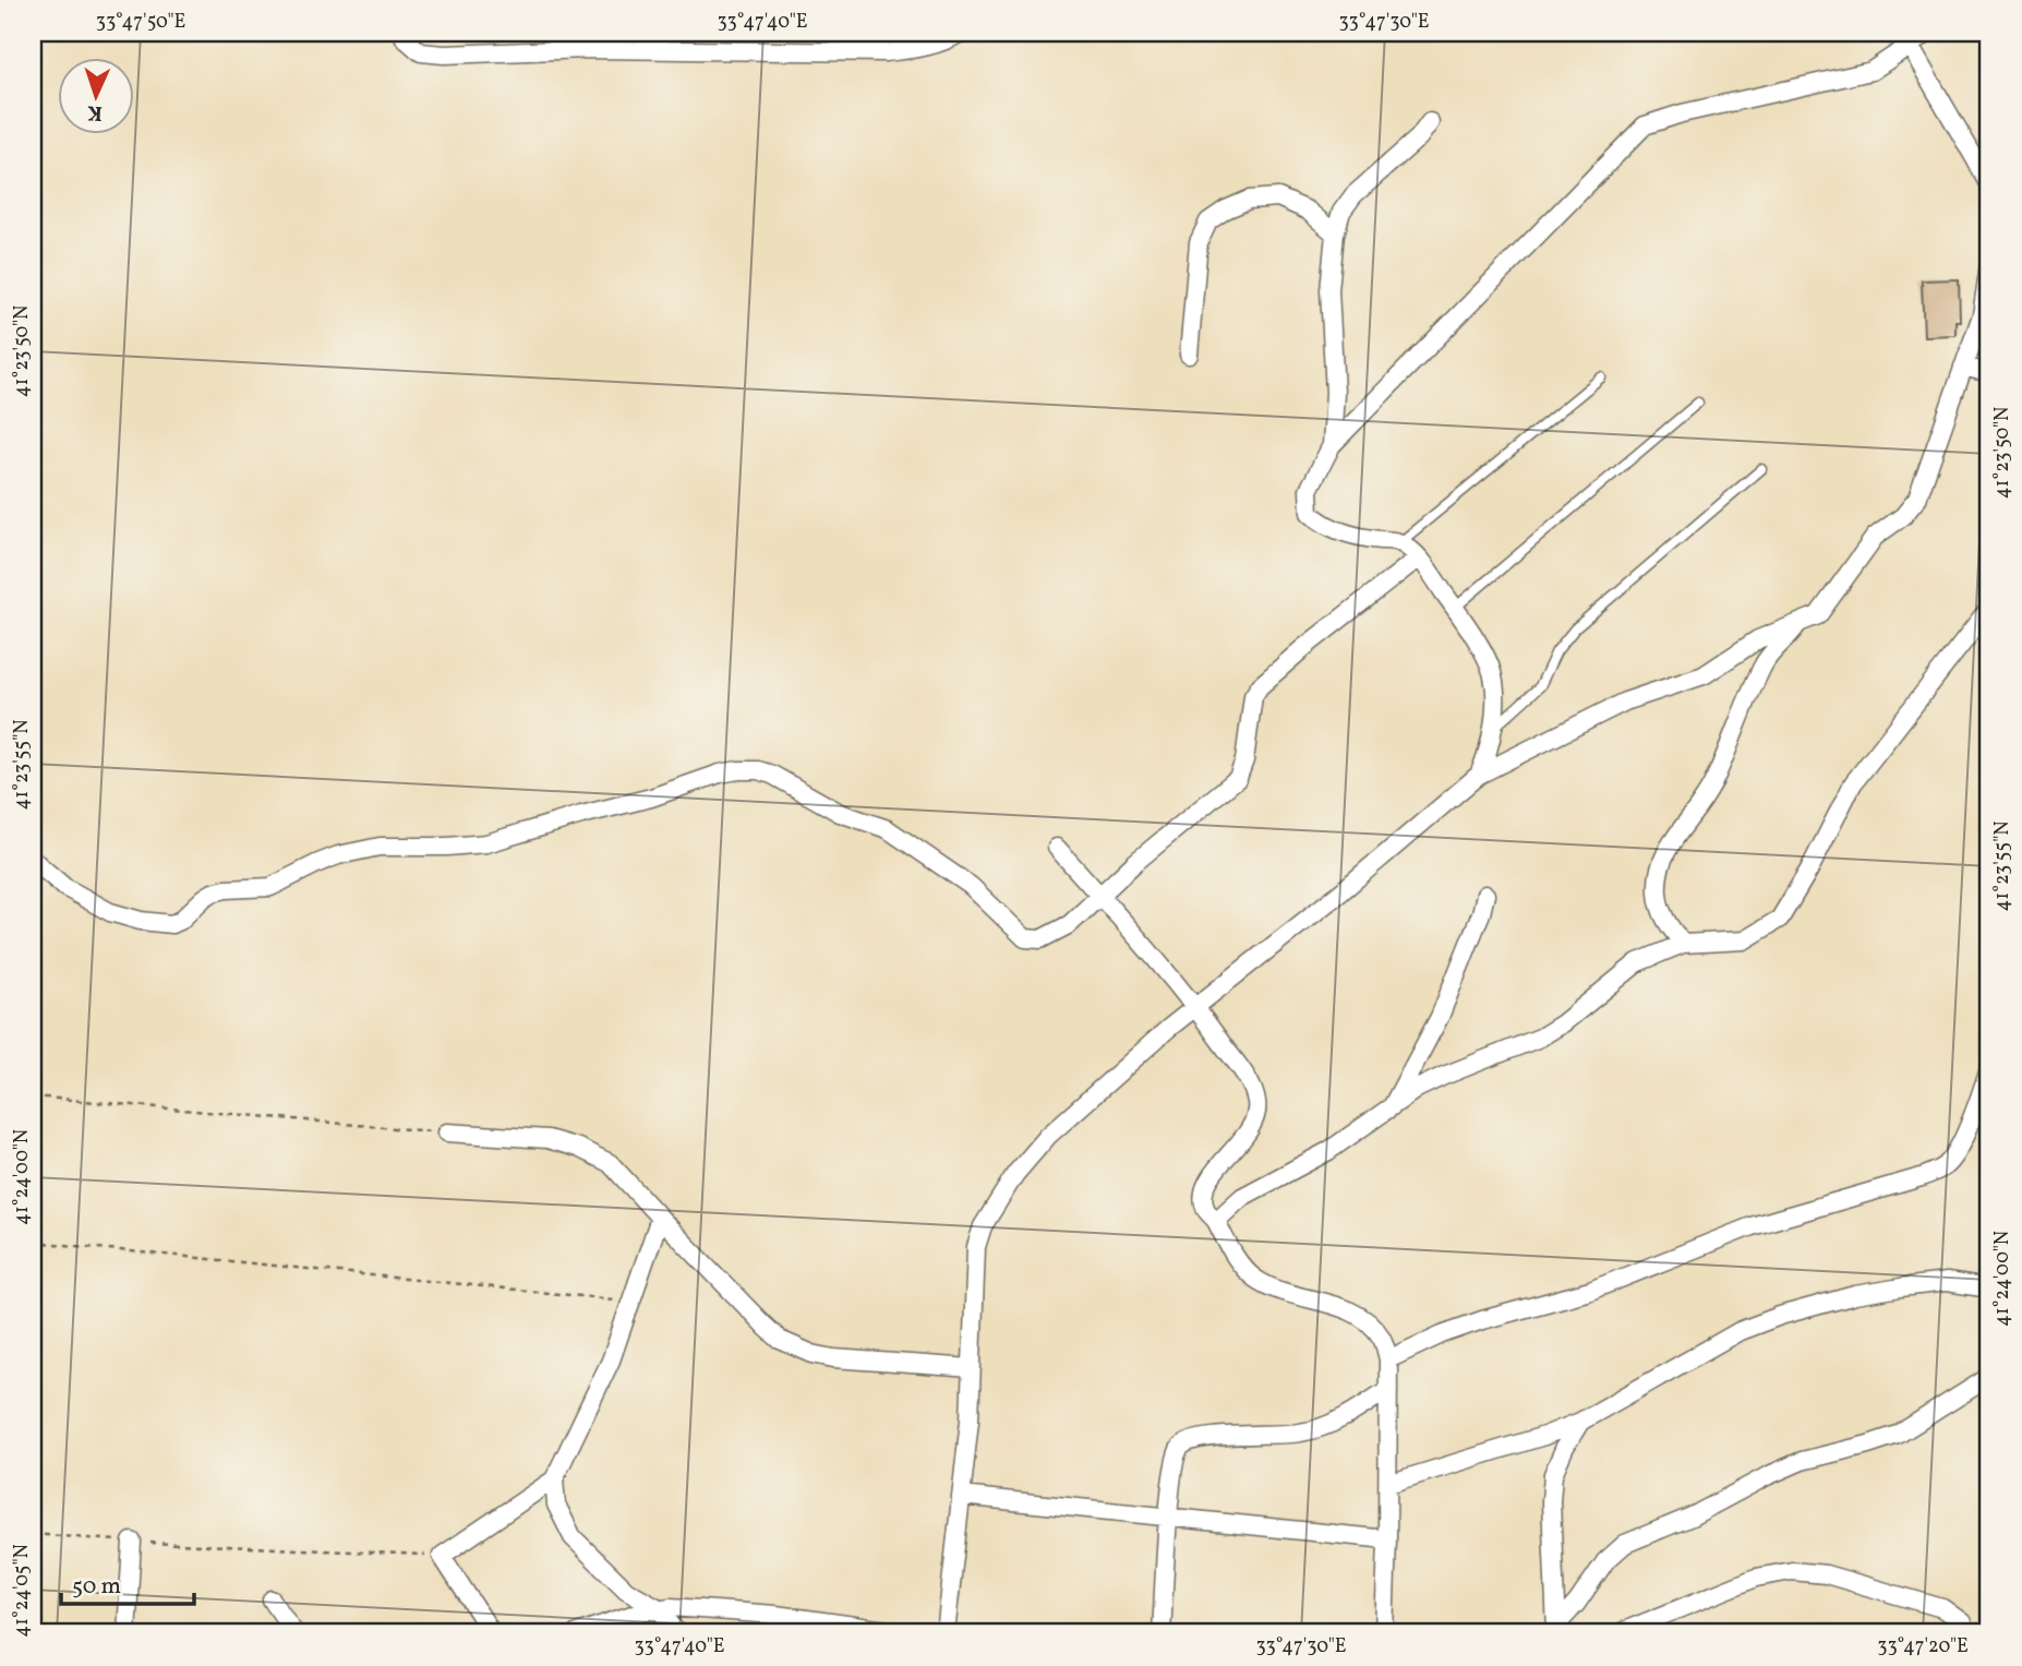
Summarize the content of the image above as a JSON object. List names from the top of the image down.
{
  "scale_bar": "50 m",
  "north": "bottom",
  "coordinates": [
    "33°47'50\"E",
    "33°47'40\"E",
    "33°47'30\"E",
    "41°23'50\"N",
    "41°23'55\"N",
    "41°24'00\"N",
    "41°24'05\"N",
    "33°47'20\"E"
  ]
}
